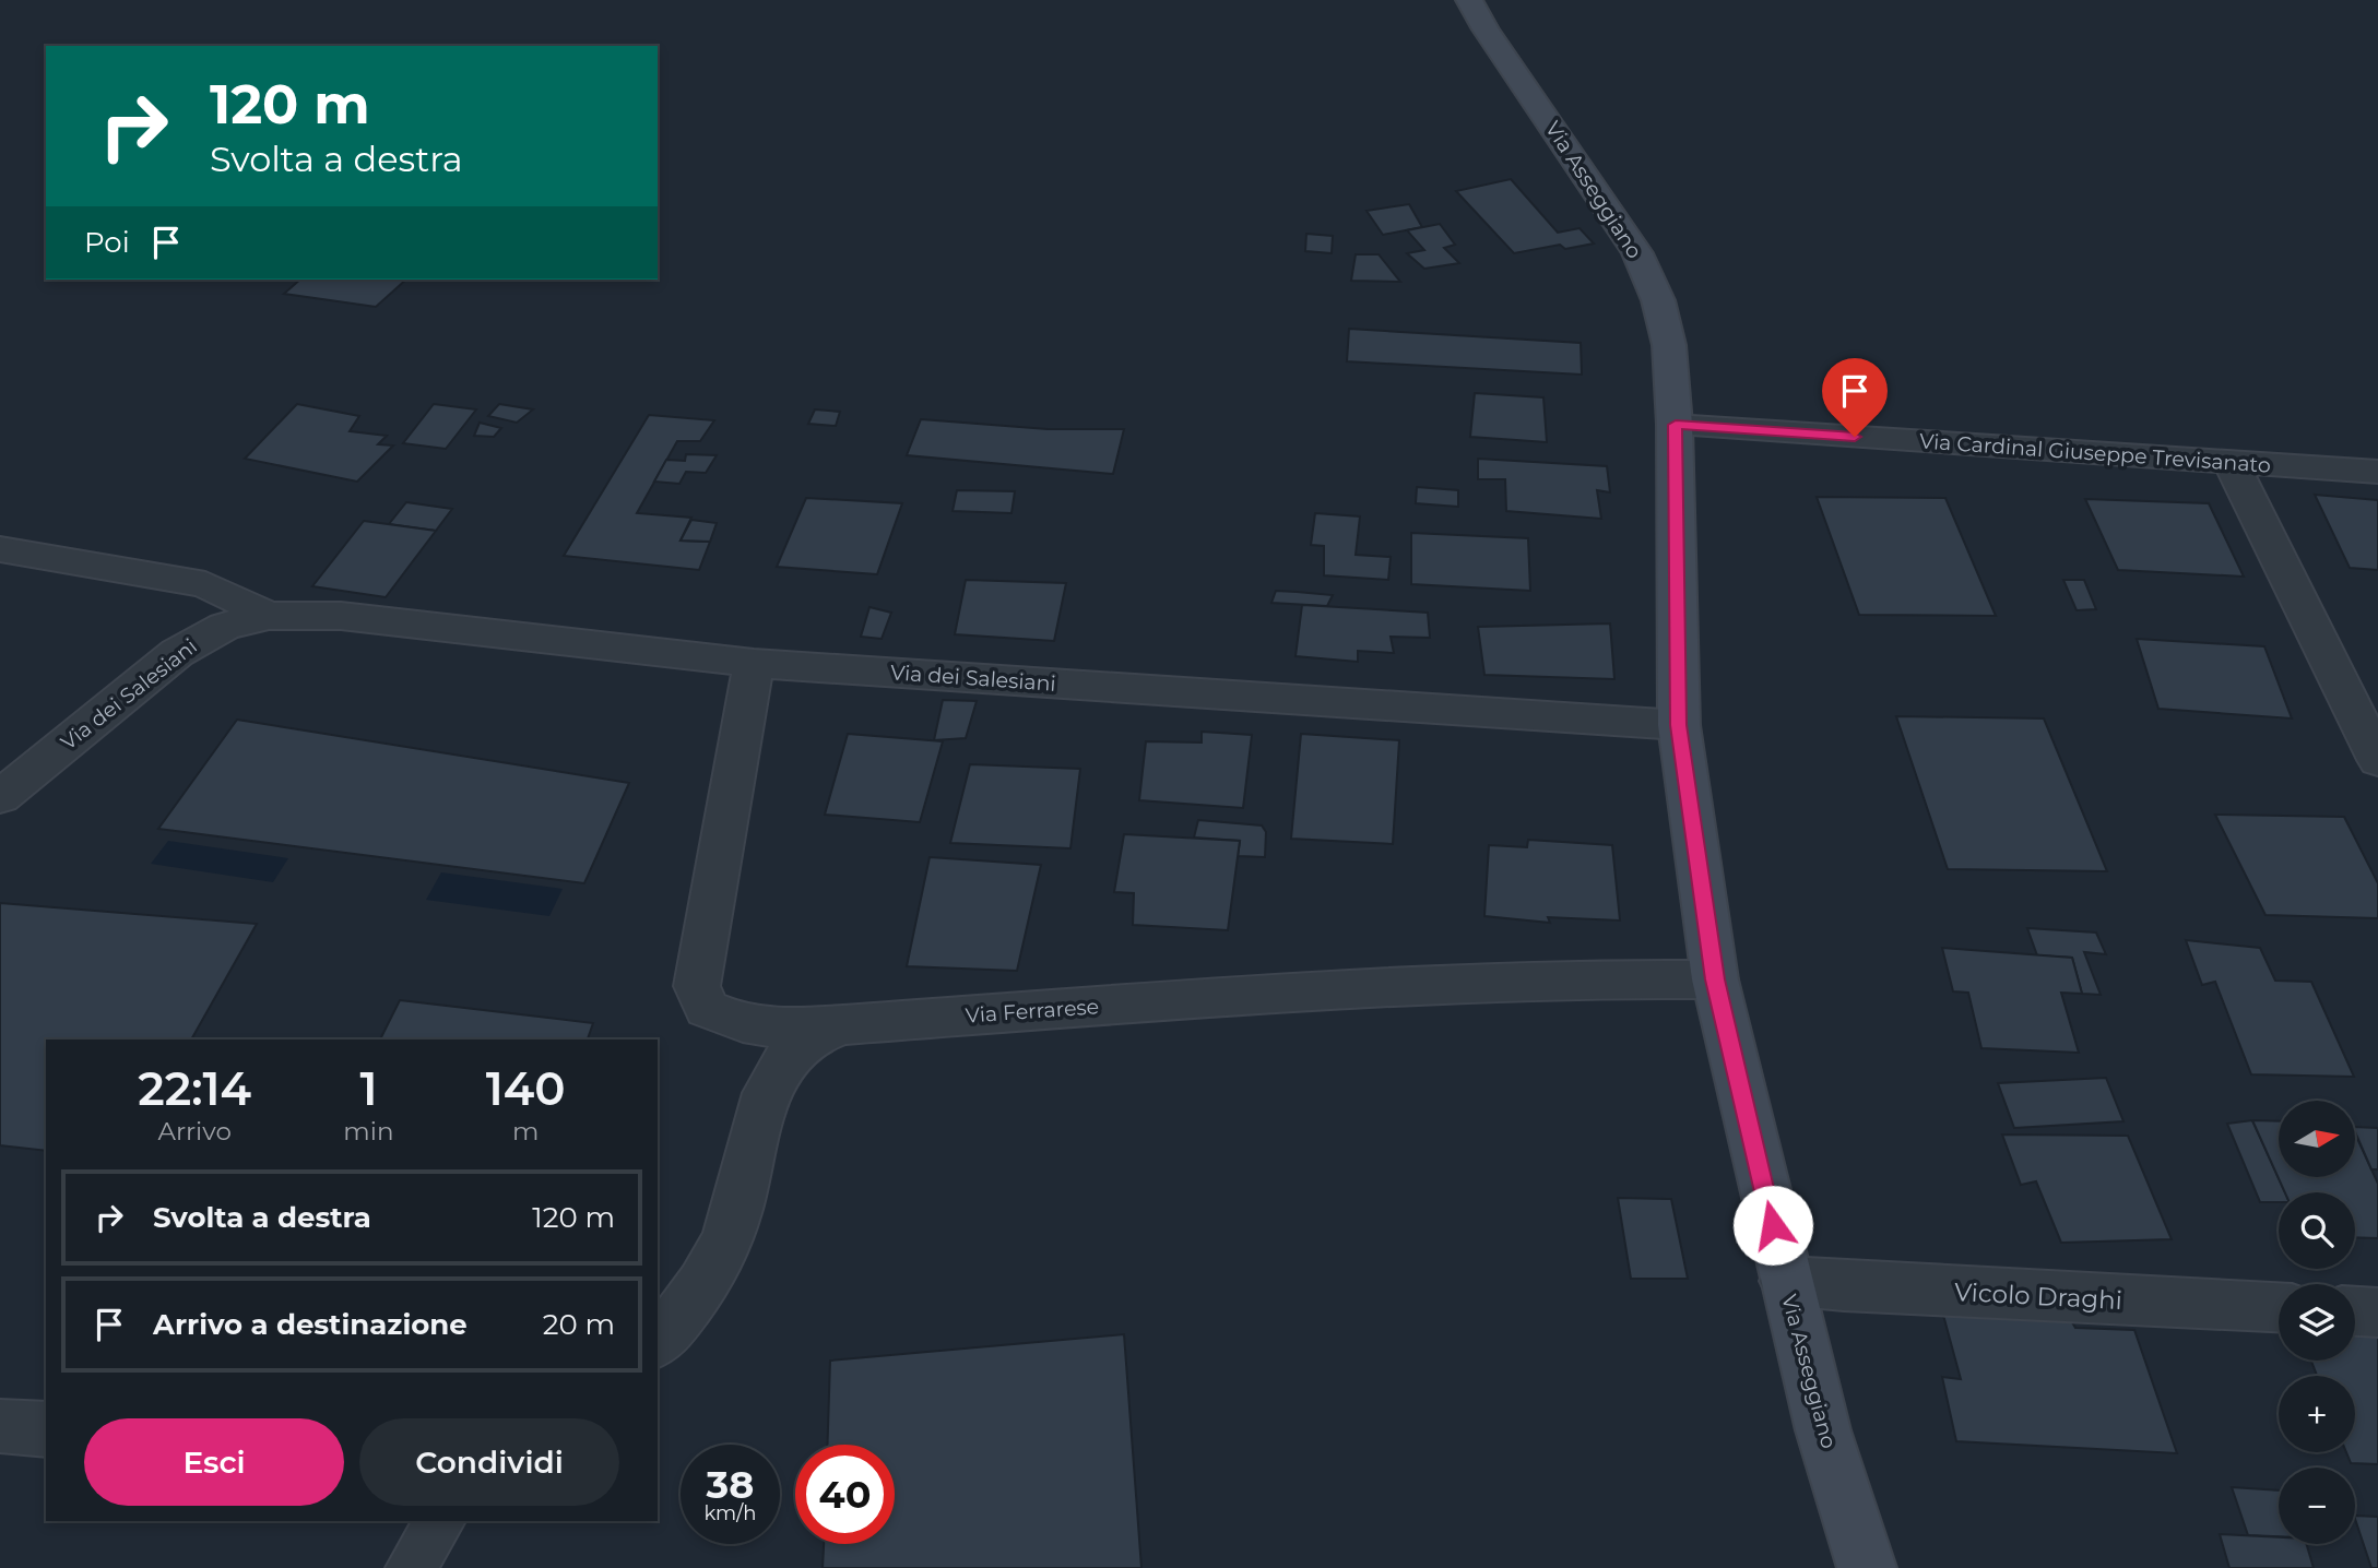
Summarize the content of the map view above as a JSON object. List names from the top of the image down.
{
  "streets": {
    "street": [
      "Via Asseggiano",
      "Via Cardinal Giuseppe Trevisanato",
      "Via dei Salesiani",
      "Via Ferrarese",
      "Vicolo Draghi"
    ]
  },
  "crossings": [
    ["Via Asseggiano", "Via Cardinal Giuseppe Trevisanato"],
    ["Via Asseggiano", "Via dei Salesiani"],
    ["Via Asseggiano", "Via Ferrarese"],
    ["Via Asseggiano", "Vicolo Draghi"],
    ["Via dei Salesiani", "Via Ferrarese"]
  ],
  "north": "right",
  "page": {
    "turn": ["120 m", "Svolta a destra"],
    "then": "Poi",
    "eta": [
      "22:14",
      "Arrivo",
      "1",
      "min",
      "140",
      "m"
    ],
    "map_buttons": ["+", "−"],
    "list": [
      {
        "name": "Svolta a destra",
        "value": "120 m"
      },
      {
        "name": "Arrivo a destinazione",
        "value": "20 m"
      }
    ],
    "buttons": ["Esci", "Condividi"],
    "speed": "38 km/h",
    "limit": "40"
  }
}
